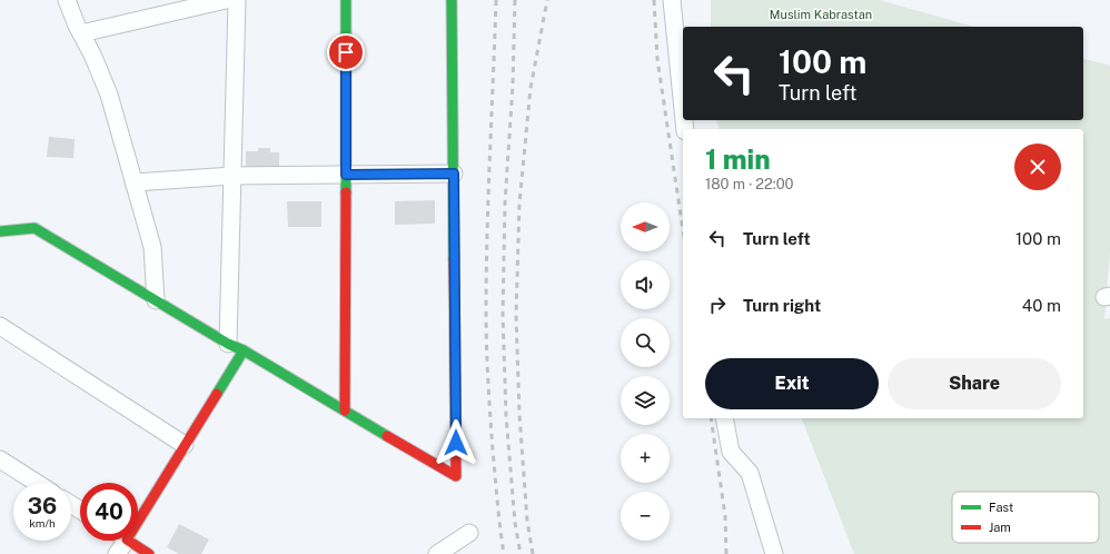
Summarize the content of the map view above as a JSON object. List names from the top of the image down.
{
  "parks": ["Muslim Kabrastan"],
  "legend": ["Fast", "Jam"],
  "north": "left",
  "page": {
    "turn": ["100 m", "Turn left"],
    "heading": ["1 min", "180 m · 22:00"],
    "map_buttons": ["+", "−"],
    "list": [
      {
        "name": "Turn left",
        "value": "100 m"
      },
      {
        "name": "Turn right",
        "value": "40 m"
      }
    ],
    "buttons": ["Exit", "Share"],
    "speed": "36 km/h",
    "limit": "40"
  }
}
